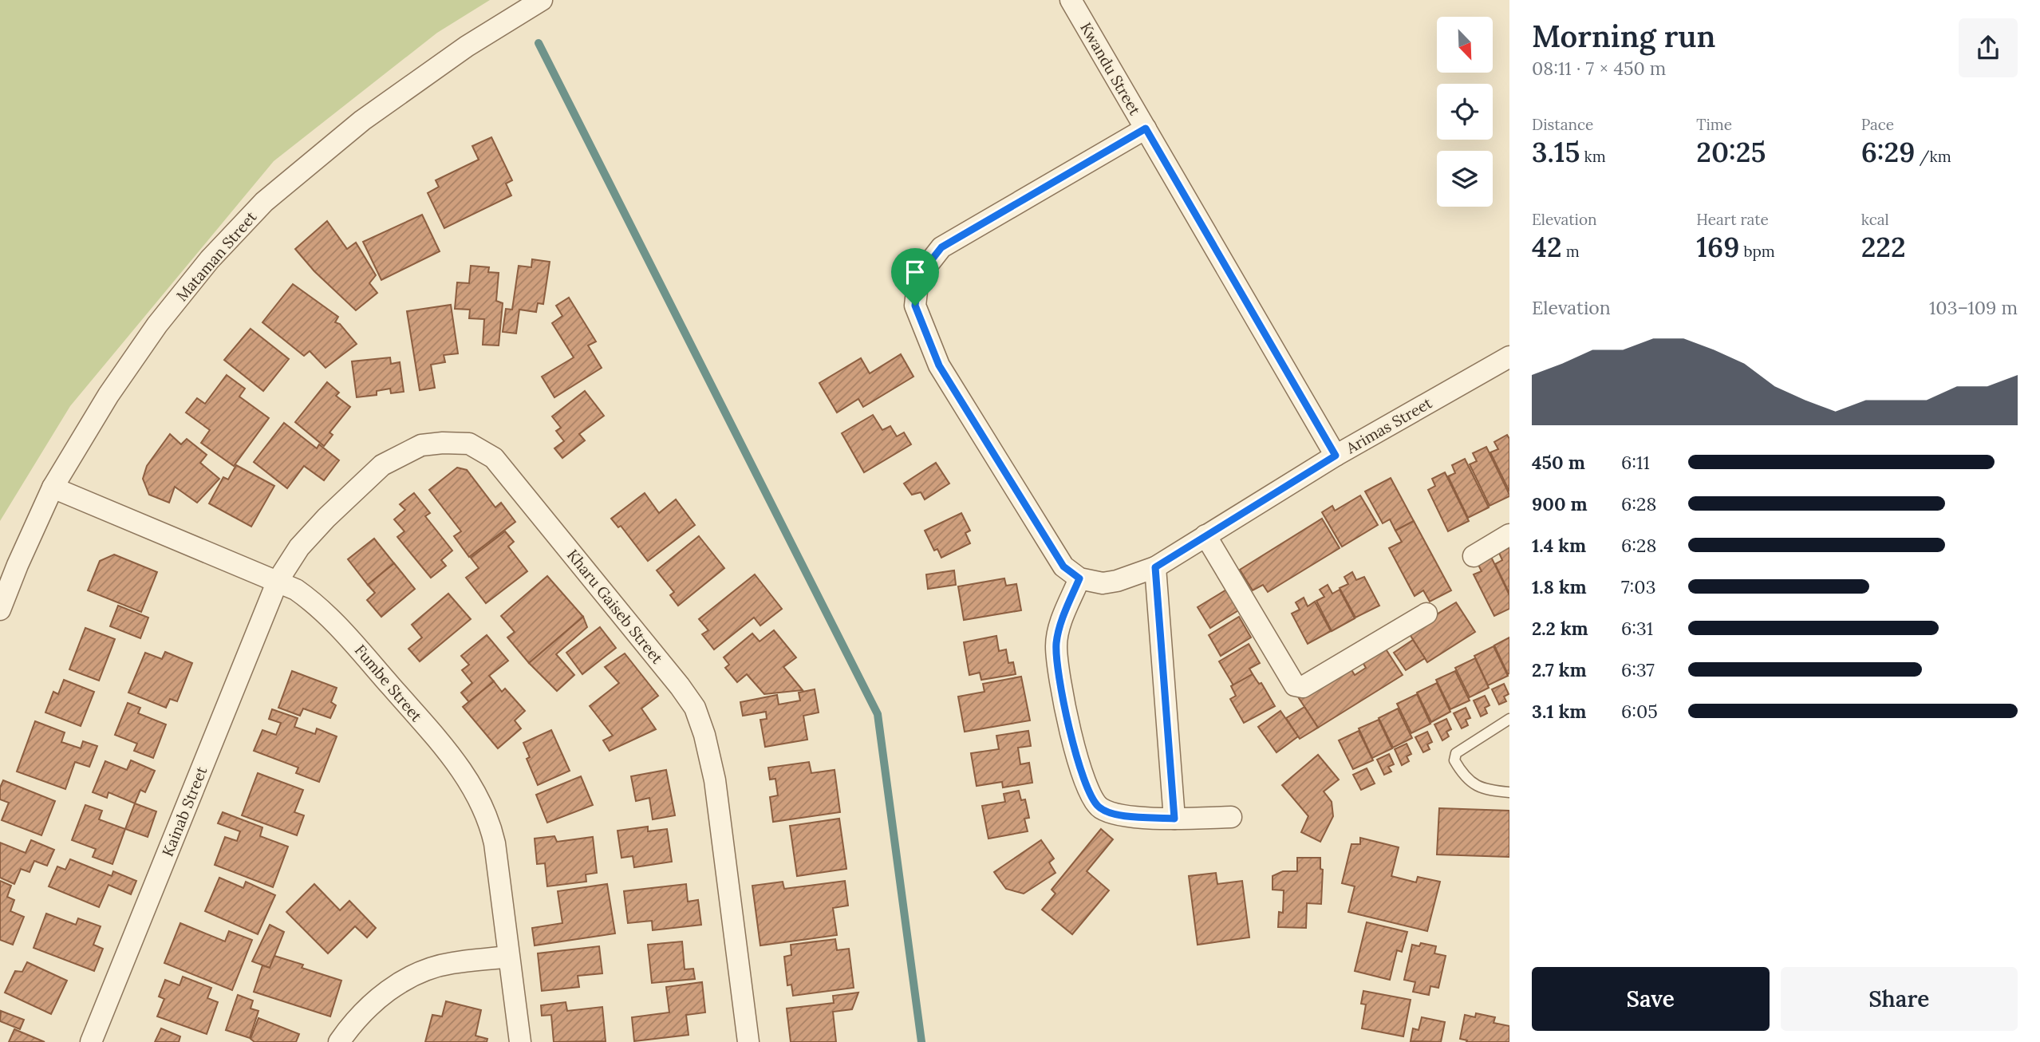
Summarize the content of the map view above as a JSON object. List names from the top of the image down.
{
  "streets": {
    "street": [
      "Kwandu Street",
      "Mataman Street",
      "Arimas Street",
      "Kharu Gaiseb Street",
      "Fumbe Street",
      "Kainab Street"
    ]
  },
  "crossings": [
    ["Kwandu Street", "Arimas Street"],
    ["Mataman Street", "Fumbe Street"],
    ["Kharu Gaiseb Street", "Fumbe Street"],
    ["Kharu Gaiseb Street", "Kainab Street"],
    ["Fumbe Street", "Kainab Street"]
  ],
  "north": "bottom right",
  "page": {
    "heading": ["Morning run", "08:11 · 7 × 450 m"],
    "stats": [
      ["Distance", "3.15 km"],
      ["Time", "20:25"],
      ["Pace", "6:29 /km"],
      ["Elevation", "42 m"],
      ["Heart rate", "169 bpm"],
      ["kcal", "222"]
    ],
    "chart": ["Elevation", "103–109 m"],
    "list": [
      {
        "name": "450 m",
        "note": "6:11"
      },
      {
        "name": "900 m",
        "note": "6:28"
      },
      {
        "name": "1.4 km",
        "note": "6:28"
      },
      {
        "name": "1.8 km",
        "note": "7:03"
      },
      {
        "name": "2.2 km",
        "note": "6:31"
      },
      {
        "name": "2.7 km",
        "note": "6:37"
      },
      {
        "name": "3.1 km",
        "note": "6:05"
      }
    ],
    "buttons": ["Save", "Share"]
  }
}
